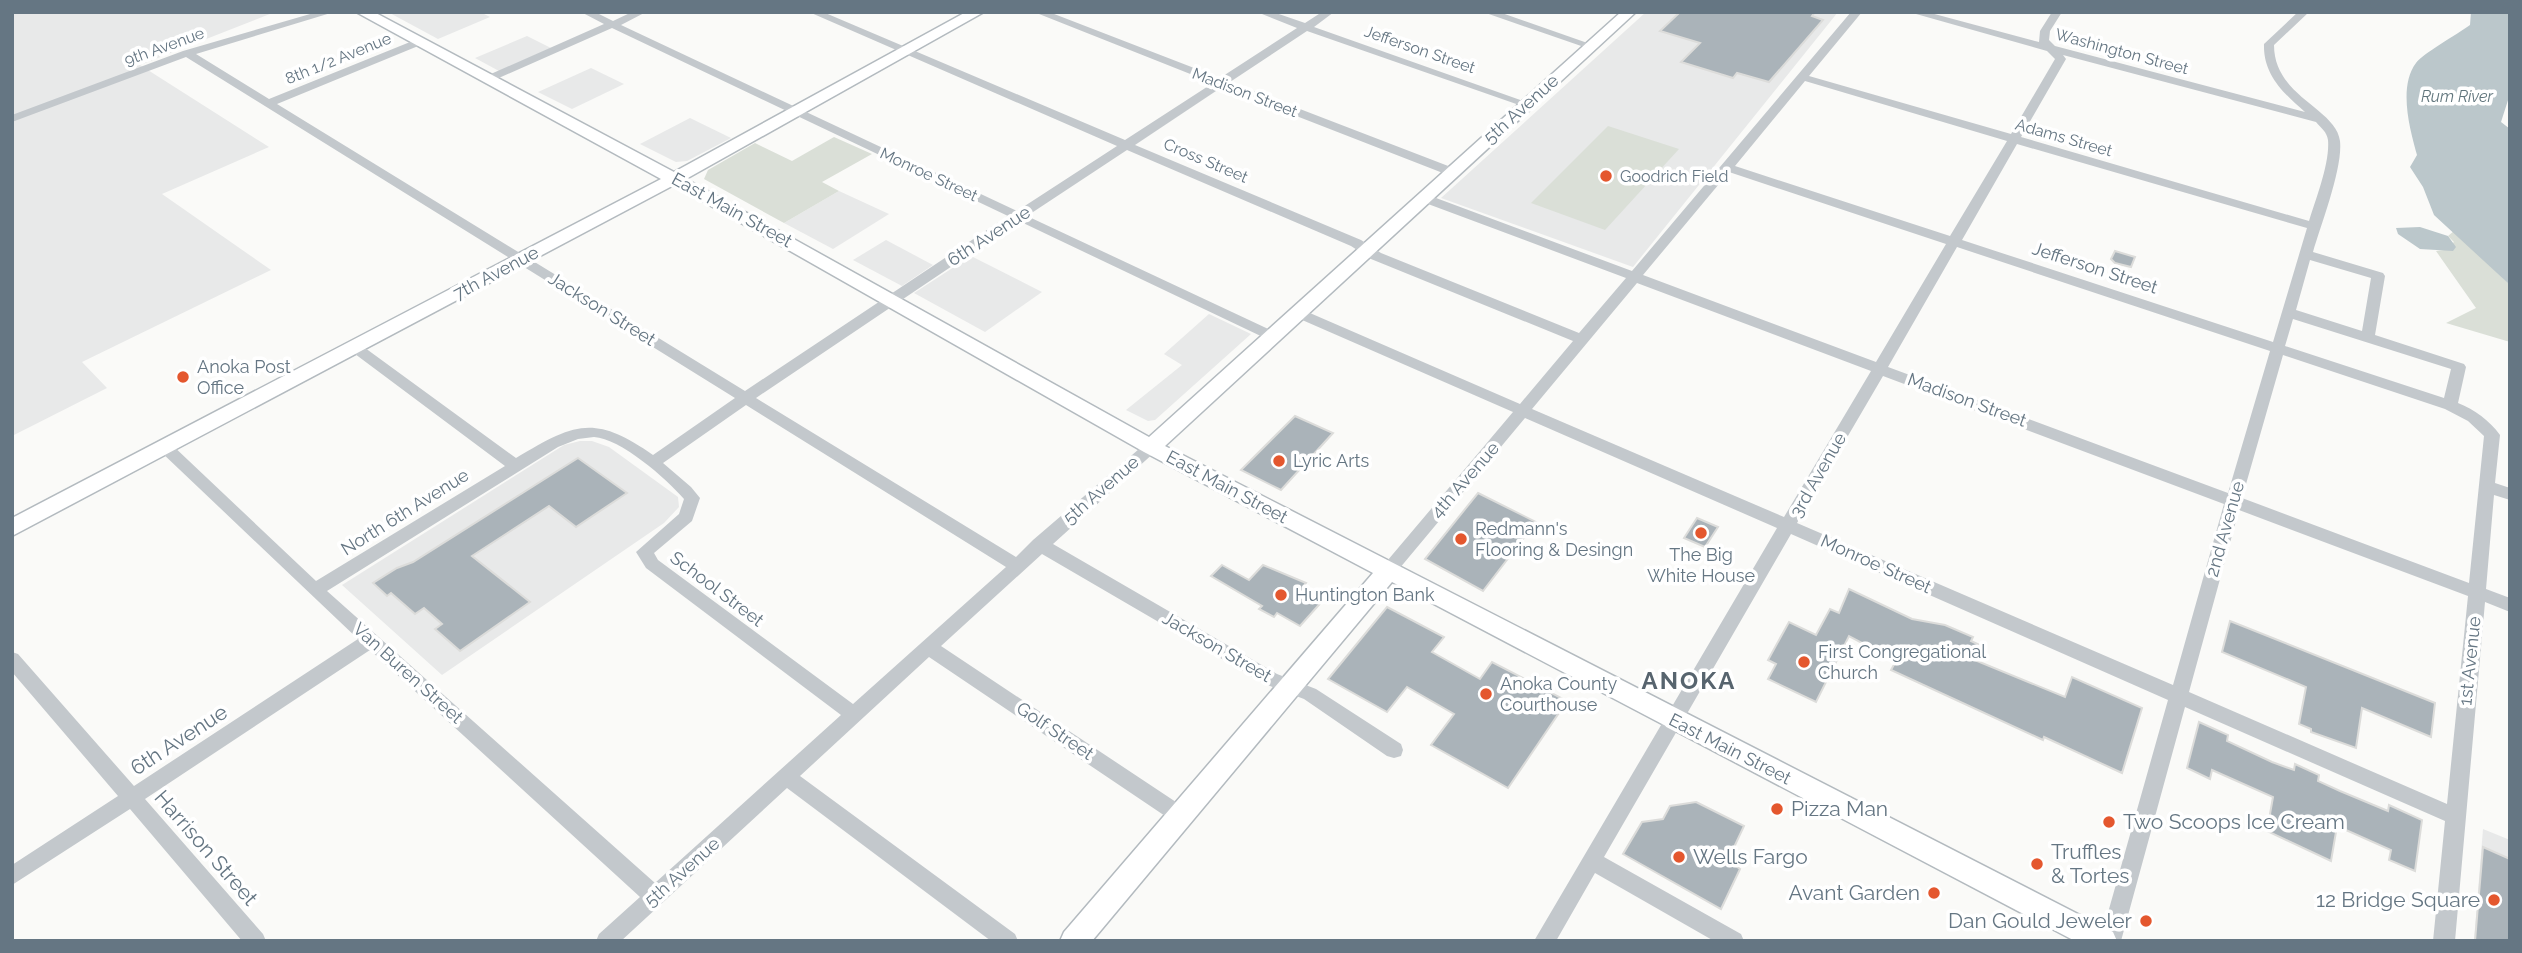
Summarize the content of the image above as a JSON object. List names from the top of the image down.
{
  "streets": {
    "main road": [
      "5th Avenue",
      "East Main Street",
      "7th Avenue",
      "4th Avenue"
    ],
    "street": [
      "9th Avenue",
      "Jefferson Street",
      "Washington Street",
      "8th 1/2 Avenue",
      "Madison Street",
      "Adams Street",
      "Cross Street",
      "Monroe Street",
      "6th Avenue",
      "Jackson Street",
      "3rd Avenue",
      "North 6th Avenue",
      "2nd Avenue",
      "School Street",
      "1st Avenue",
      "Van Buren Street",
      "Golf Street",
      "Harrison Street"
    ]
  },
  "crossings": [
    ["9th Avenue", "Jackson Street"],
    ["Jefferson Street", "5th Avenue"],
    ["Jefferson Street", "6th Avenue"],
    ["Jefferson Street", "3rd Avenue"],
    ["Jefferson Street", "4th Avenue"],
    ["Jefferson Street", "2nd Avenue"],
    ["Jefferson Street", "1st Avenue"],
    ["Washington Street", "3rd Avenue"],
    ["Washington Street", "2nd Avenue"],
    ["8th 1/2 Avenue", "East Main Street"],
    ["8th 1/2 Avenue", "Jackson Street"],
    ["Madison Street", "5th Avenue"],
    ["Madison Street", "6th Avenue"],
    ["Madison Street", "3rd Avenue"],
    ["Madison Street", "4th Avenue"],
    ["Madison Street", "2nd Avenue"],
    ["Madison Street", "1st Avenue"],
    ["5th Avenue", "Cross Street"],
    ["5th Avenue", "Monroe Street"],
    ["5th Avenue", "East Main Street"],
    ["5th Avenue", "Jackson Street"],
    ["5th Avenue", "School Street"],
    ["5th Avenue", "Van Buren Street"],
    ["5th Avenue", "Golf Street"],
    ["Adams Street", "3rd Avenue"],
    ["Adams Street", "4th Avenue"],
    ["Adams Street", "2nd Avenue"],
    ["Cross Street", "6th Avenue"],
    ["Cross Street", "7th Avenue"],
    ["Cross Street", "4th Avenue"],
    ["Monroe Street", "6th Avenue"],
    ["Monroe Street", "7th Avenue"],
    ["Monroe Street", "3rd Avenue"],
    ["Monroe Street", "4th Avenue"],
    ["Monroe Street", "2nd Avenue"],
    ["Monroe Street", "1st Avenue"],
    ["East Main Street", "6th Avenue"],
    ["East Main Street", "7th Avenue"],
    ["East Main Street", "3rd Avenue"],
    ["East Main Street", "4th Avenue"],
    ["6th Avenue", "Jackson Street"],
    ["6th Avenue", "School Street"],
    ["6th Avenue", "Van Buren Street"],
    ["6th Avenue", "Harrison Street"],
    ["7th Avenue", "Jackson Street"],
    ["7th Avenue", "Van Buren Street"],
    ["Jackson Street", "4th Avenue"],
    ["4th Avenue", "Golf Street"],
    ["North 6th Avenue", "School Street"],
    ["North 6th Avenue", "Van Buren Street"]
  ],
  "districts": ["ANOKA"],
  "water": ["Rum River"],
  "places": [
    "Goodrich Field",
    "Anoka Post Office",
    "Lyric Arts",
    "The Big White House",
    "Redmann's Flooring & Desingn",
    "Huntington Bank",
    "First Congregational Church",
    "Anoka County Courthouse",
    "Pizza Man",
    "Two Scoops Ice Cream",
    "Wells Fargo",
    "Truffles & Tortes",
    "Avant Garden",
    "12 Bridge Square",
    "Dan Gould Jeweler"
  ]
}
